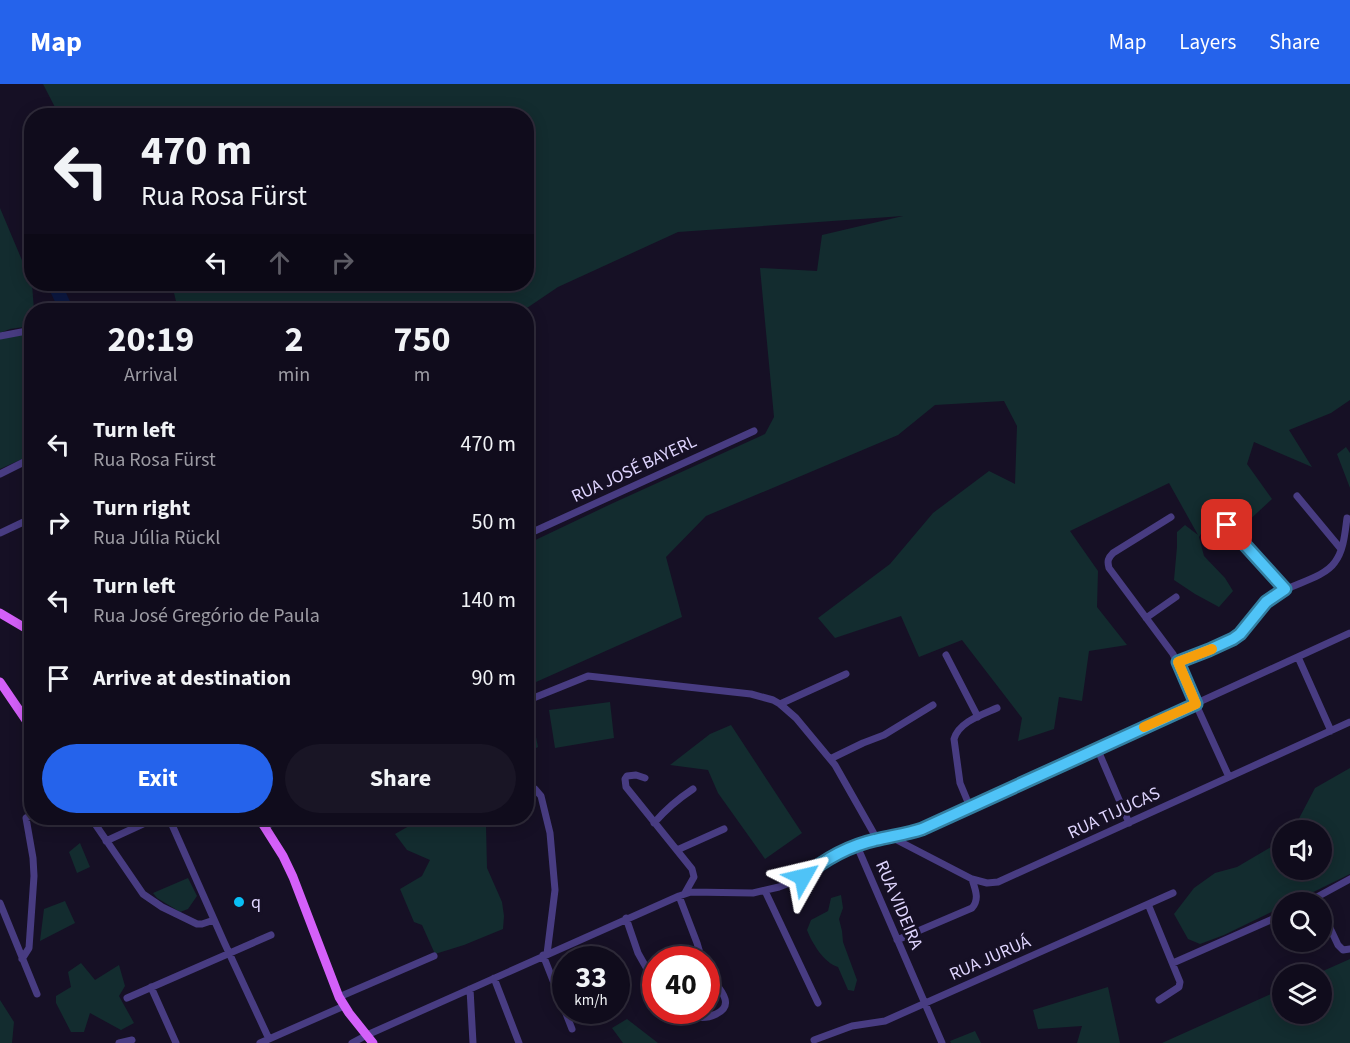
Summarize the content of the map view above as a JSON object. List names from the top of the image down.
{
  "streets": {
    "street": [
      "RUA JOSÉ BAYERL",
      "RUA TIJUCAS",
      "RUA VIDEIRA",
      "RUA JURUÁ"
    ]
  },
  "crossings": [
    ["RUA VIDEIRA", "RUA JURUÁ"]
  ],
  "places": ["q"],
  "page": {
    "header": "Map",
    "nav": ["Map", "Layers", "Share"],
    "turn": ["470 m", "Rua Rosa Fürst"],
    "eta": [
      "20:19",
      "Arrival",
      "2",
      "min",
      "750",
      "m"
    ],
    "list": [
      {
        "name": "Turn left",
        "note": "Rua Rosa Fürst",
        "value": "470 m"
      },
      {
        "name": "Turn right",
        "note": "Rua Júlia Rückl",
        "value": "50 m"
      },
      {
        "name": "Turn left",
        "note": "Rua José Gregório de Paula",
        "value": "140 m"
      },
      {
        "name": "Arrive at destination",
        "value": "90 m"
      }
    ],
    "buttons": ["Exit", "Share"],
    "speed": "33 km/h",
    "limit": "40"
  }
}
